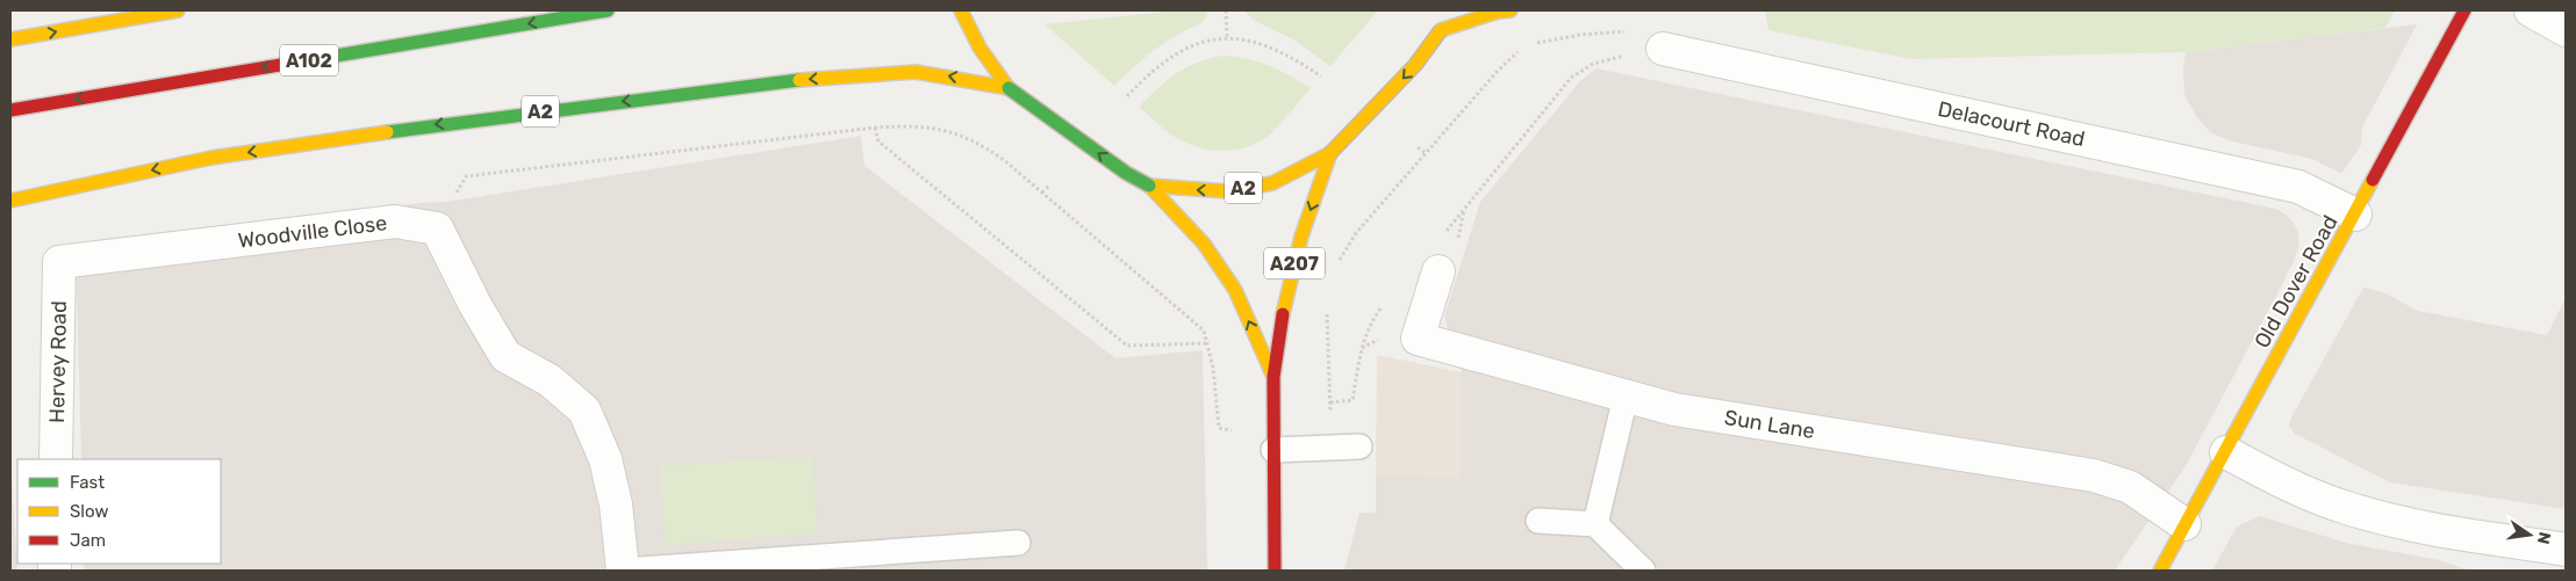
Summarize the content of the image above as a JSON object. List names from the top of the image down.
{
  "streets": {
    "main road": [
      "A102",
      "A2",
      "A207",
      "Old Dover Road"
    ],
    "street": [
      "Delacourt Road",
      "Woodville Close",
      "Hervey Road",
      "Sun Lane"
    ]
  },
  "crossings": [
    ["A2", "A207"],
    ["Delacourt Road", "Old Dover Road"],
    ["Woodville Close", "Hervey Road"],
    ["Old Dover Road", "Sun Lane"]
  ],
  "legend": ["Fast", "Slow", "Jam"],
  "north": "right"
}
